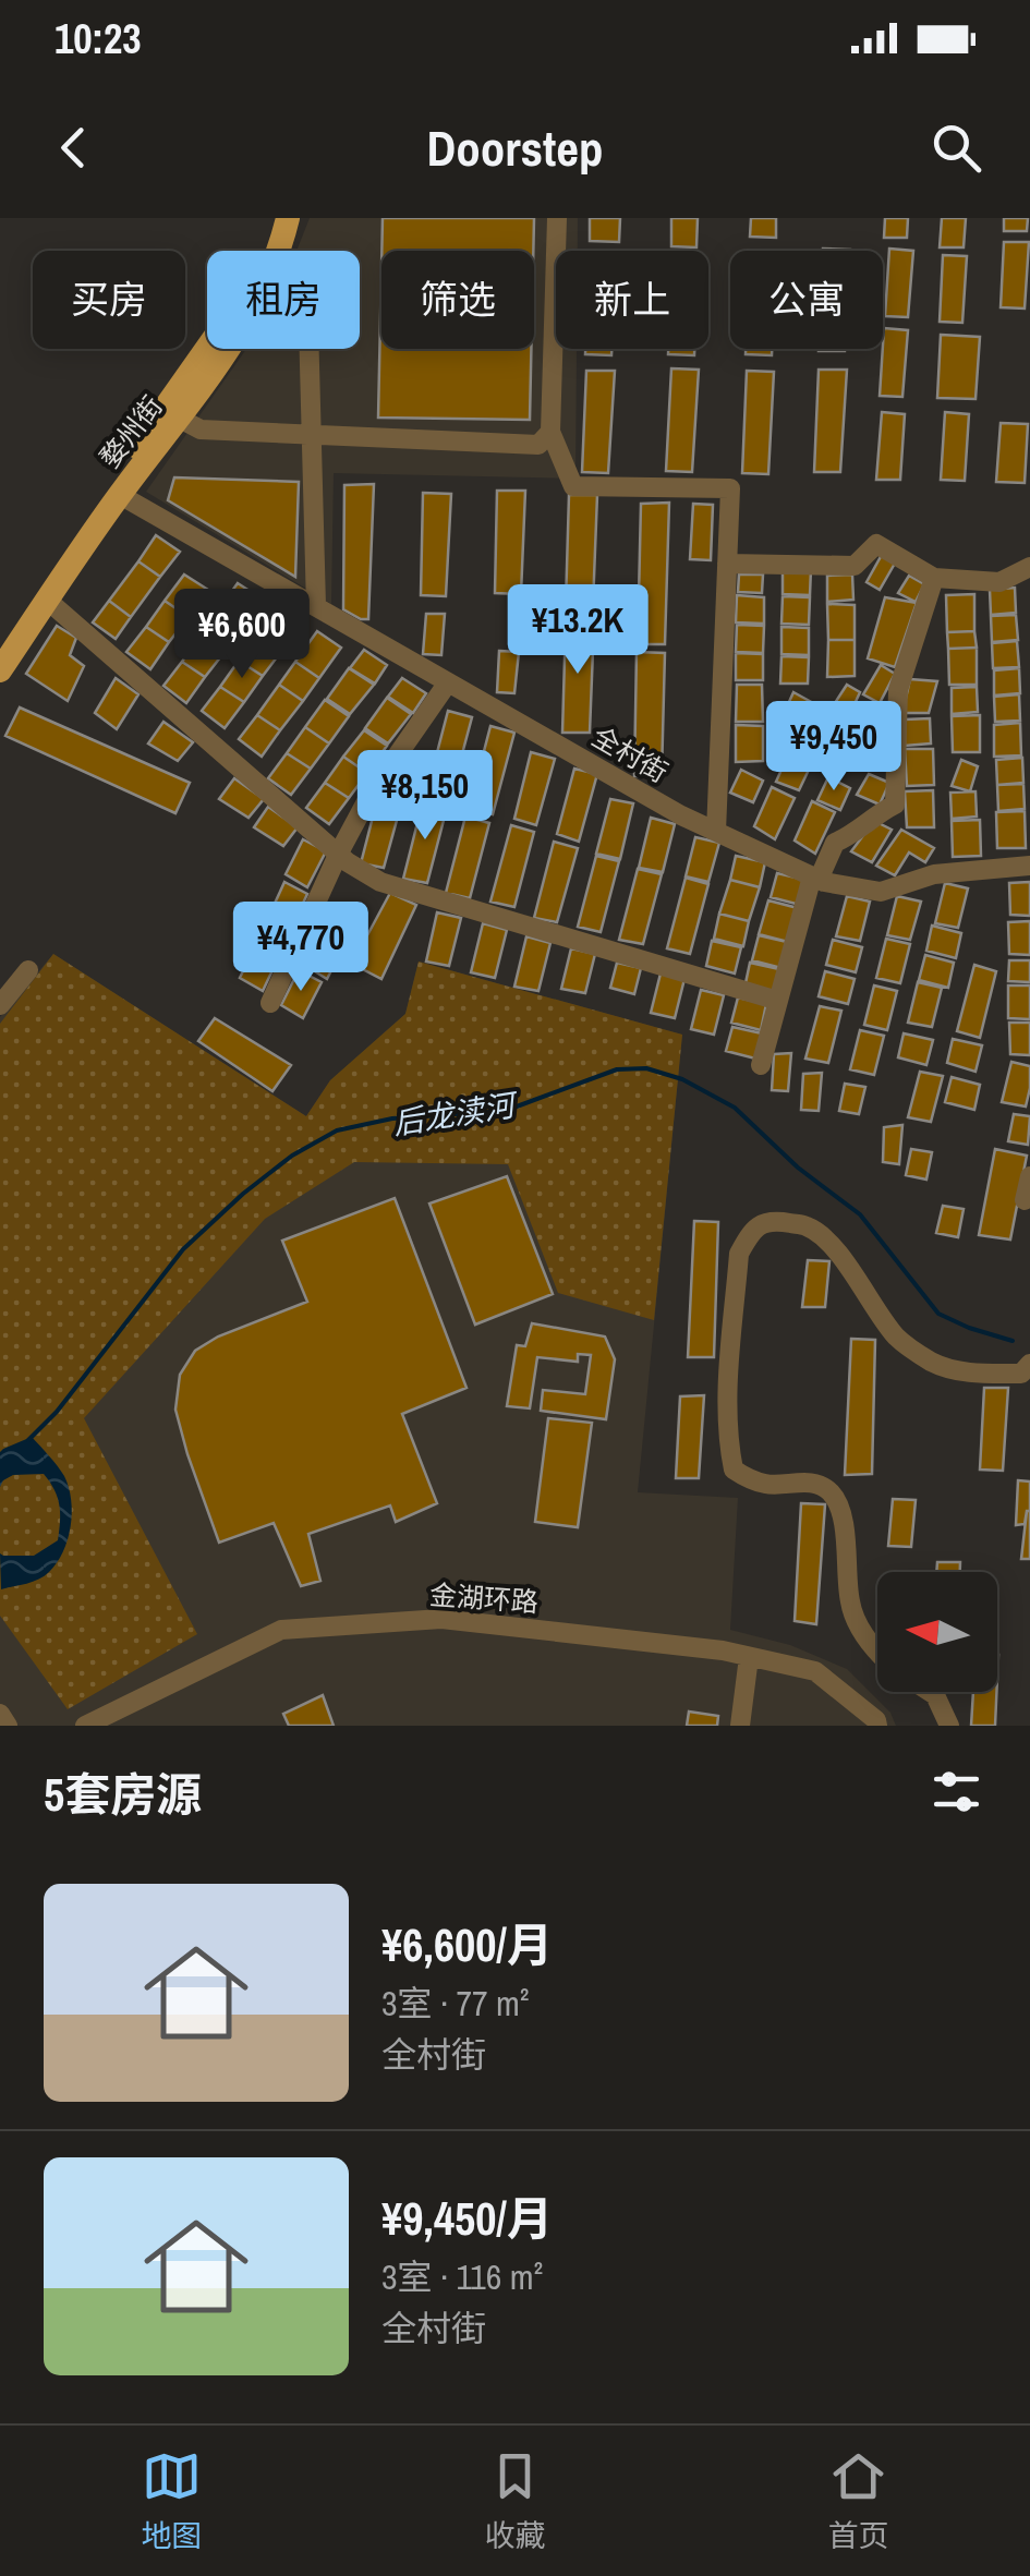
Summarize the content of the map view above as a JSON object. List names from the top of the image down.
{
  "streets": {
    "main road": ["婺州街"],
    "street": ["全村街", "金湖环路"]
  },
  "crossings": [
    ["婺州街", "全村街"]
  ],
  "water": ["后龙渎河"],
  "north": "left",
  "page": {
    "status": "10:23",
    "header": "Doorstep",
    "chip": [
      "买房",
      "租房",
      "筛选",
      "新上",
      "公寓"
    ],
    "price": [
      "¥13.2K",
      "¥6,600",
      "¥9,450",
      "¥8,150",
      "¥4,770"
    ],
    "heading": "5套房源",
    "list": [
      {
        "name": "¥6,600/月",
        "note": "3室 · 77 m² · 全村街"
      },
      {
        "name": "¥9,450/月",
        "note": "3室 · 116 m² · 全村街"
      }
    ],
    "tabs": ["地图", "收藏", "首页"]
  }
}
